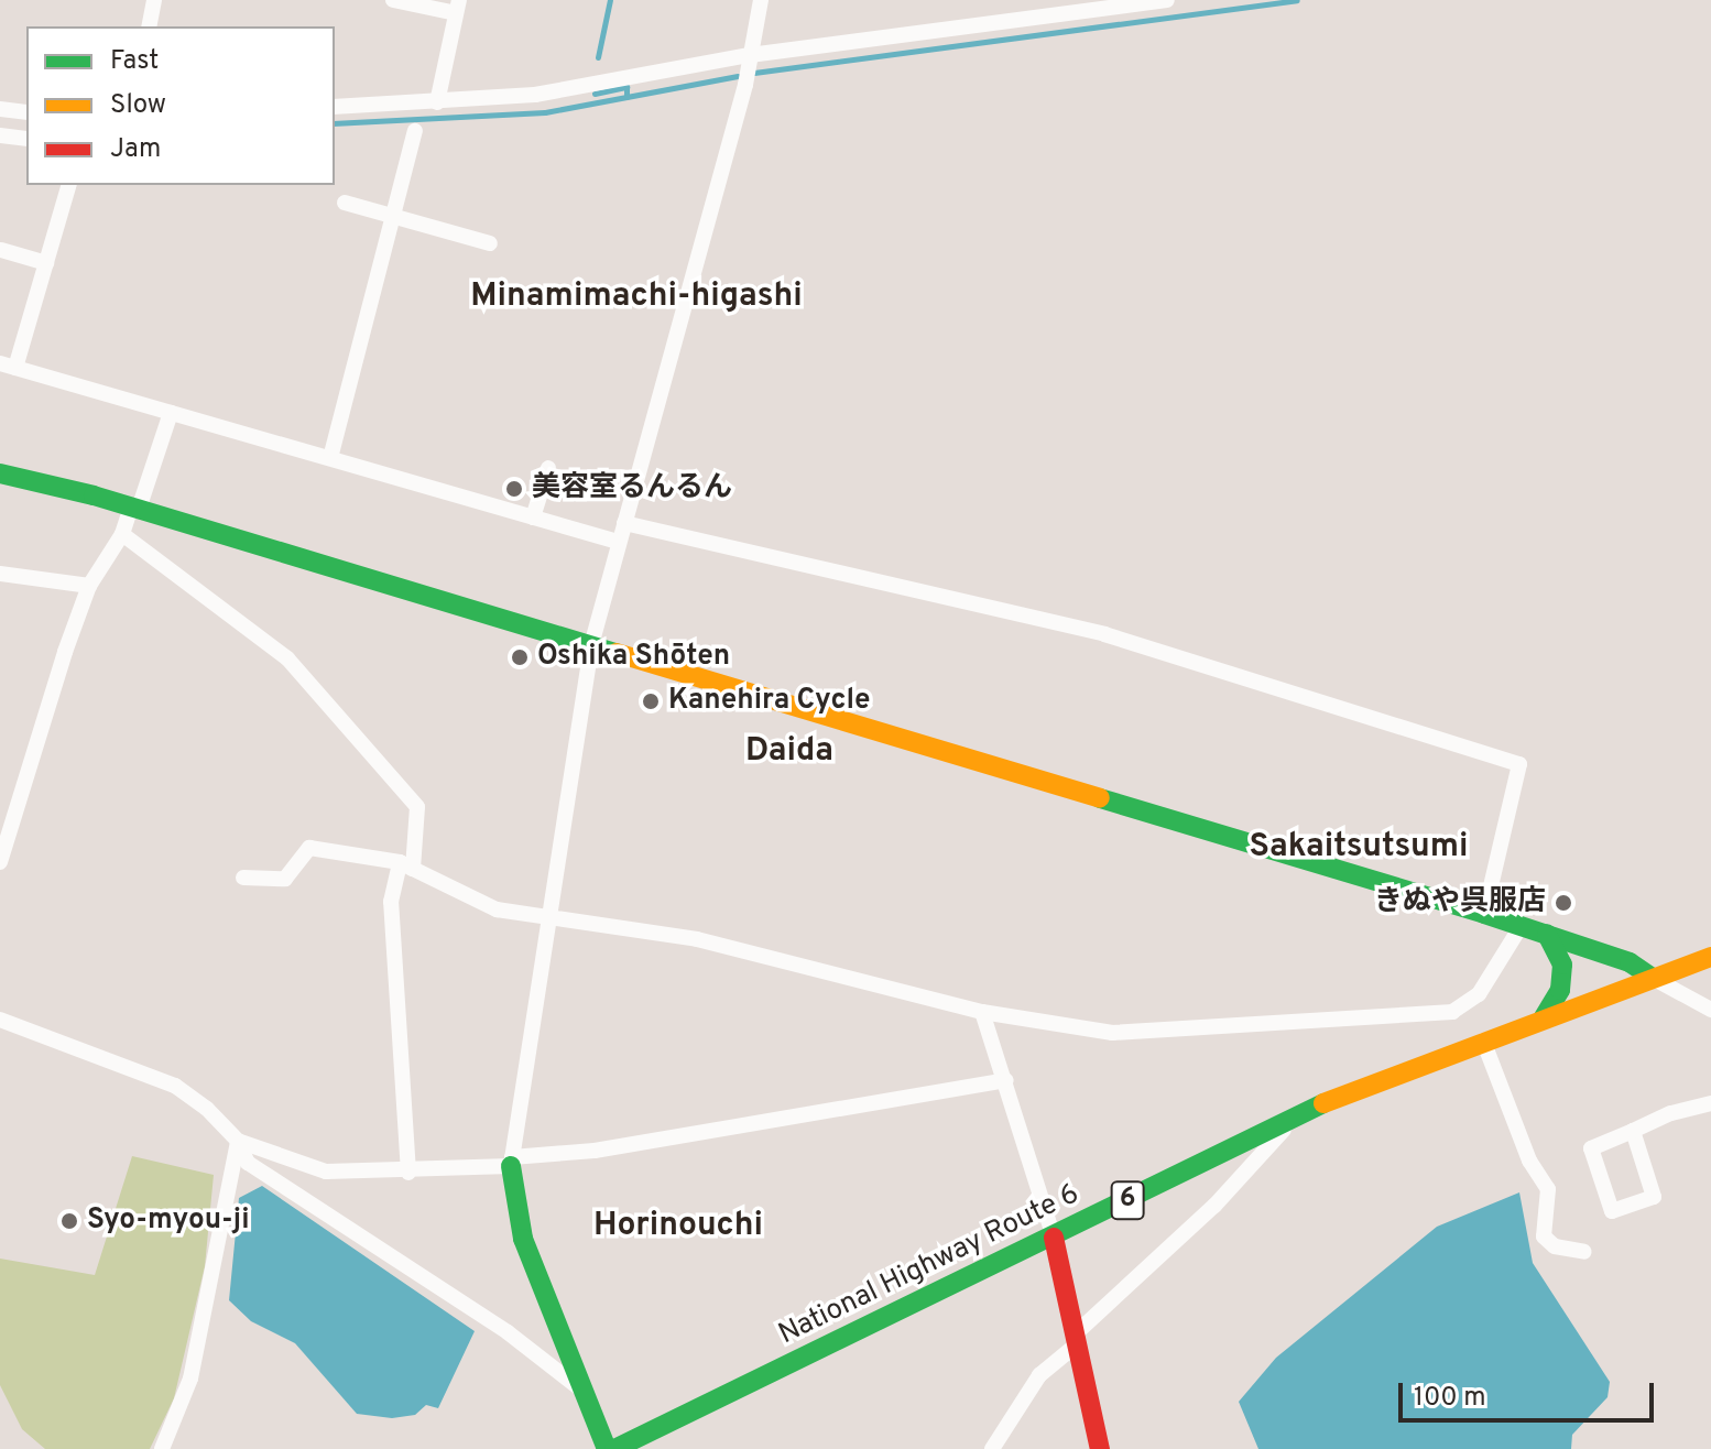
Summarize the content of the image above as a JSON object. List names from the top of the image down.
{
  "streets": {
    "main road": ["6", "National Highway Route 6"]
  },
  "districts": [
    "Minamimachi-higashi",
    "Daida",
    "Sakaitsutsumi",
    "Horinouchi"
  ],
  "places": [
    "美容室るんるん",
    "Oshika Shōten",
    "Kanehira Cycle",
    "きぬや呉服店",
    "Syo-myou-ji"
  ],
  "legend": ["Fast", "Slow", "Jam"],
  "scale_bar": "100 m"
}
